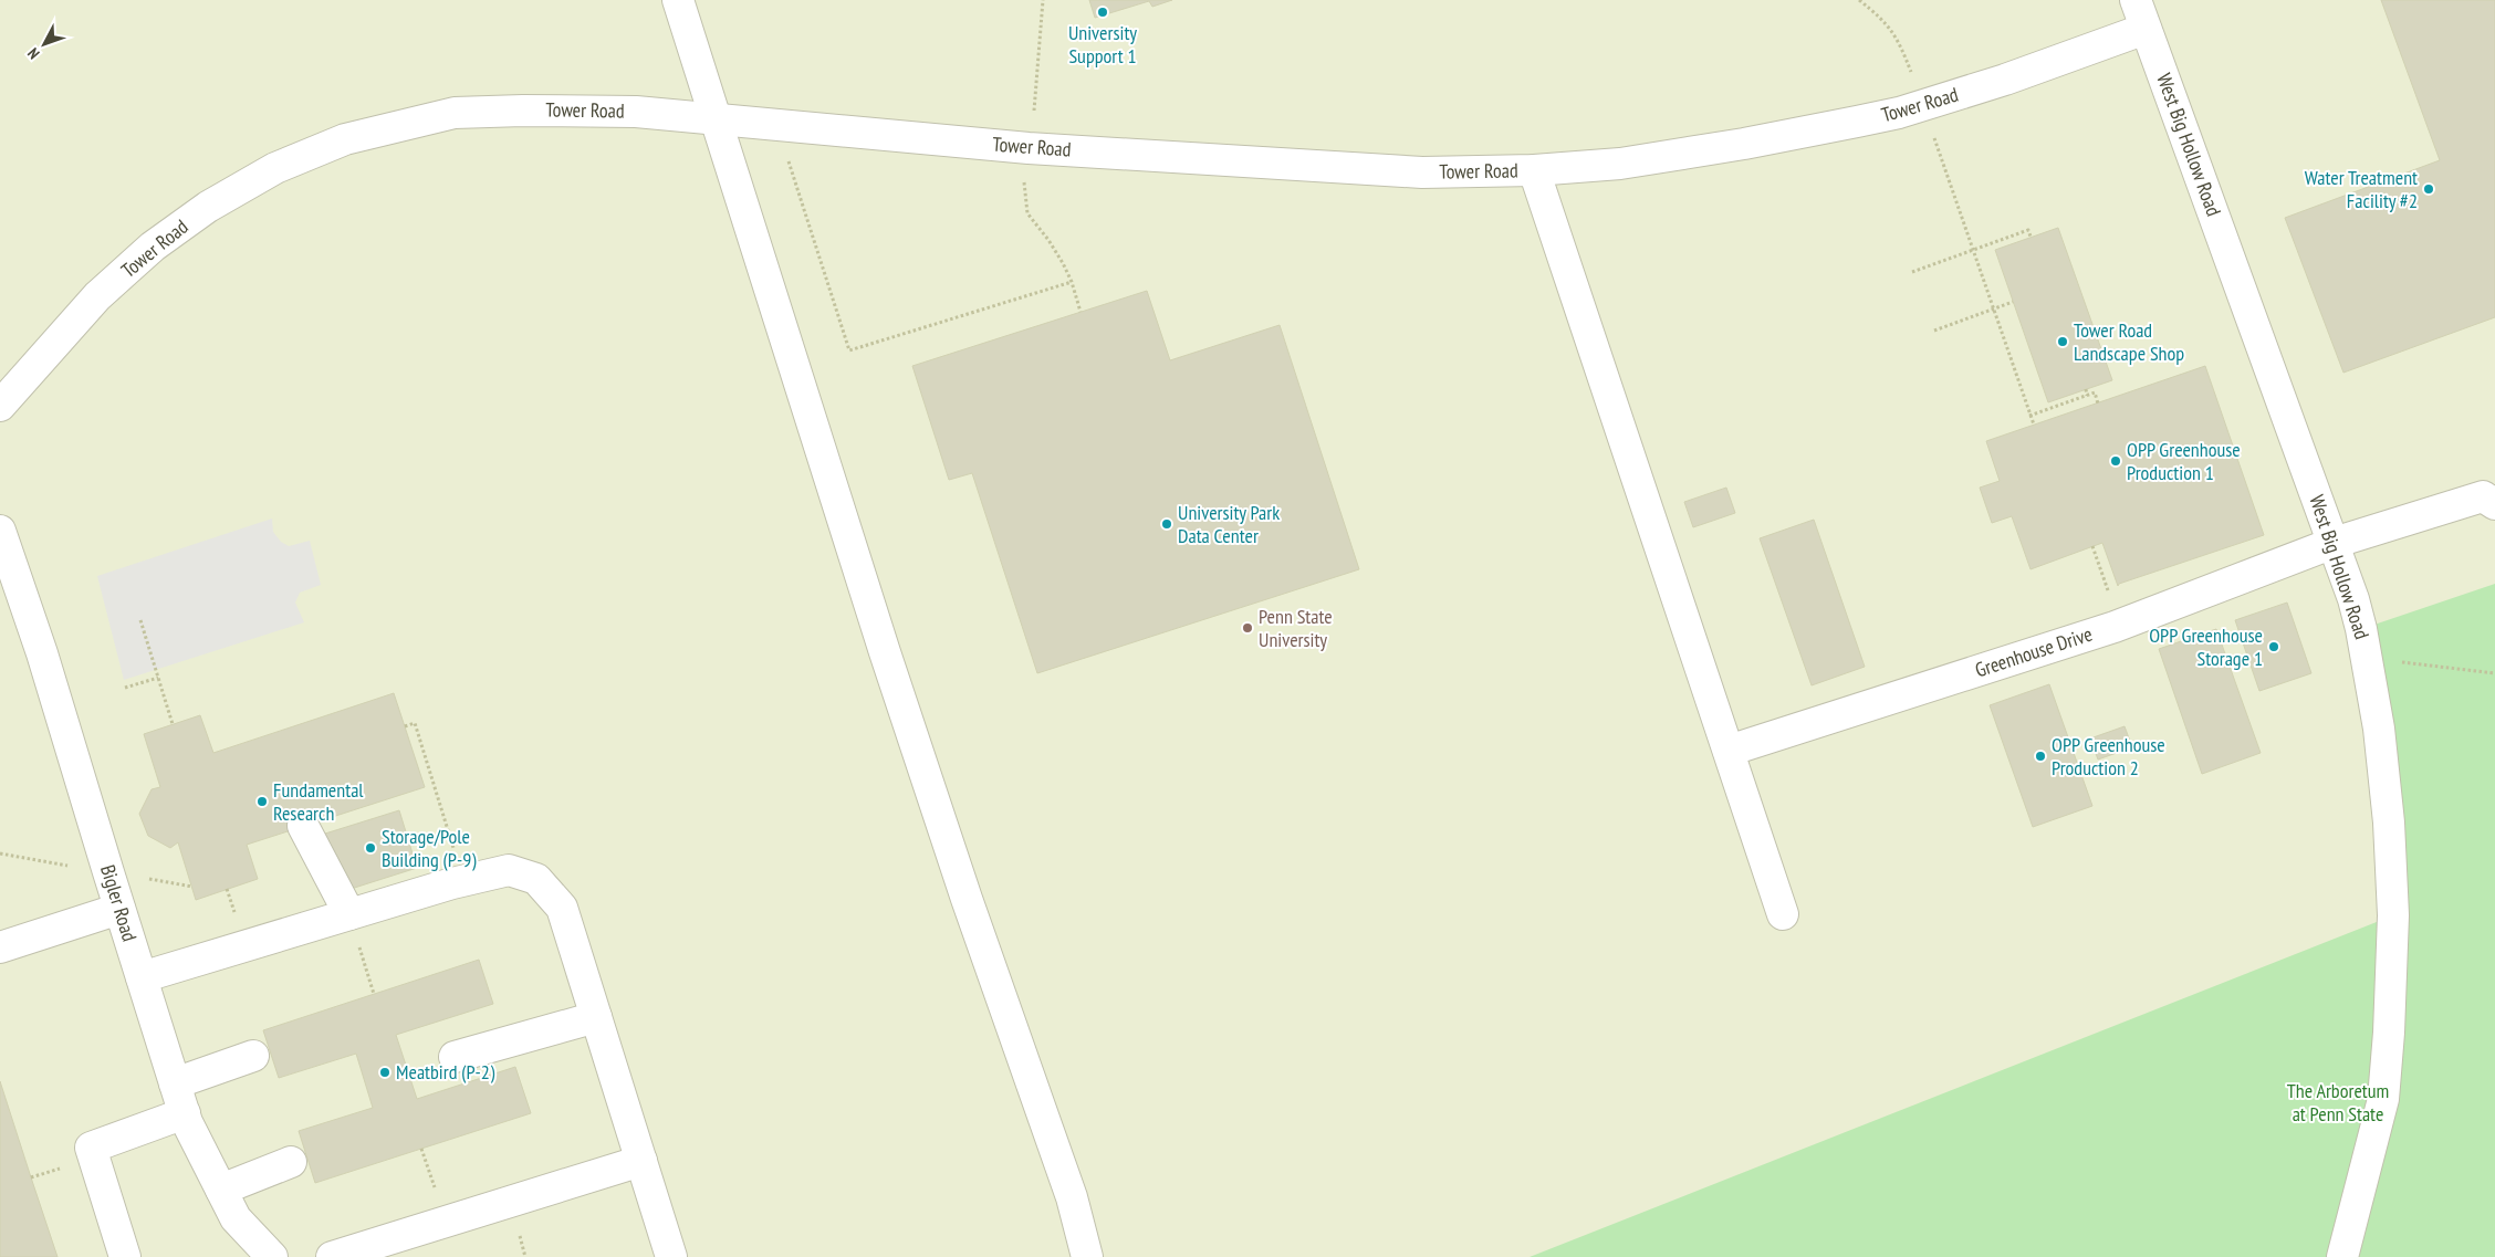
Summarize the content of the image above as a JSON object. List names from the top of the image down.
{
  "streets": {
    "street": [
      "Tower Road",
      "West Big Hollow Road",
      "Greenhouse Drive",
      "Bigler Road"
    ]
  },
  "crossings": [
    ["Tower Road", "West Big Hollow Road"],
    ["West Big Hollow Road", "Greenhouse Drive"]
  ],
  "parks": ["The Arboretum at Penn State"],
  "places": [
    "University Support 1",
    "Water Treatment Facility #2",
    "Tower Road Landscape Shop",
    "OPP Greenhouse Production 1",
    "University Park Data Center",
    "Penn State University",
    "OPP Greenhouse Storage 1",
    "OPP Greenhouse Production 2",
    "Fundamental Research",
    "Storage/Pole Building (P-9)",
    "Meatbird (P-2)"
  ],
  "north": "bottom left"
}
